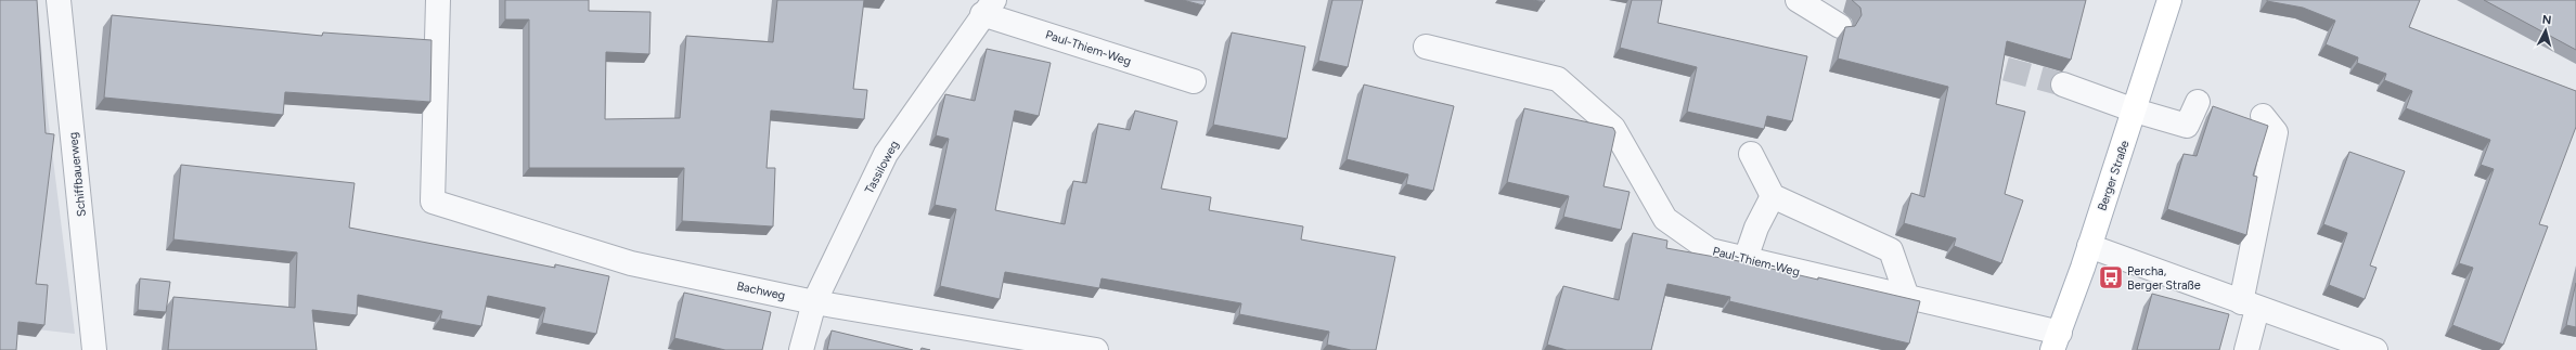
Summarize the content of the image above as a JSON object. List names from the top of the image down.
{
  "streets": {
    "main road": ["Berger Straße"],
    "street": [
      "Paul-Thiem-Weg",
      "Tassiloweg",
      "Schiffbauerweg",
      "Bachweg"
    ]
  },
  "crossings": [
    ["Paul-Thiem-Weg", "Tassiloweg"],
    ["Paul-Thiem-Weg", "Berger Straße"],
    ["Tassiloweg", "Bachweg"]
  ],
  "places": {
    "bus stop": ["Percha, Berger Straße"]
  },
  "north": "top"
}
